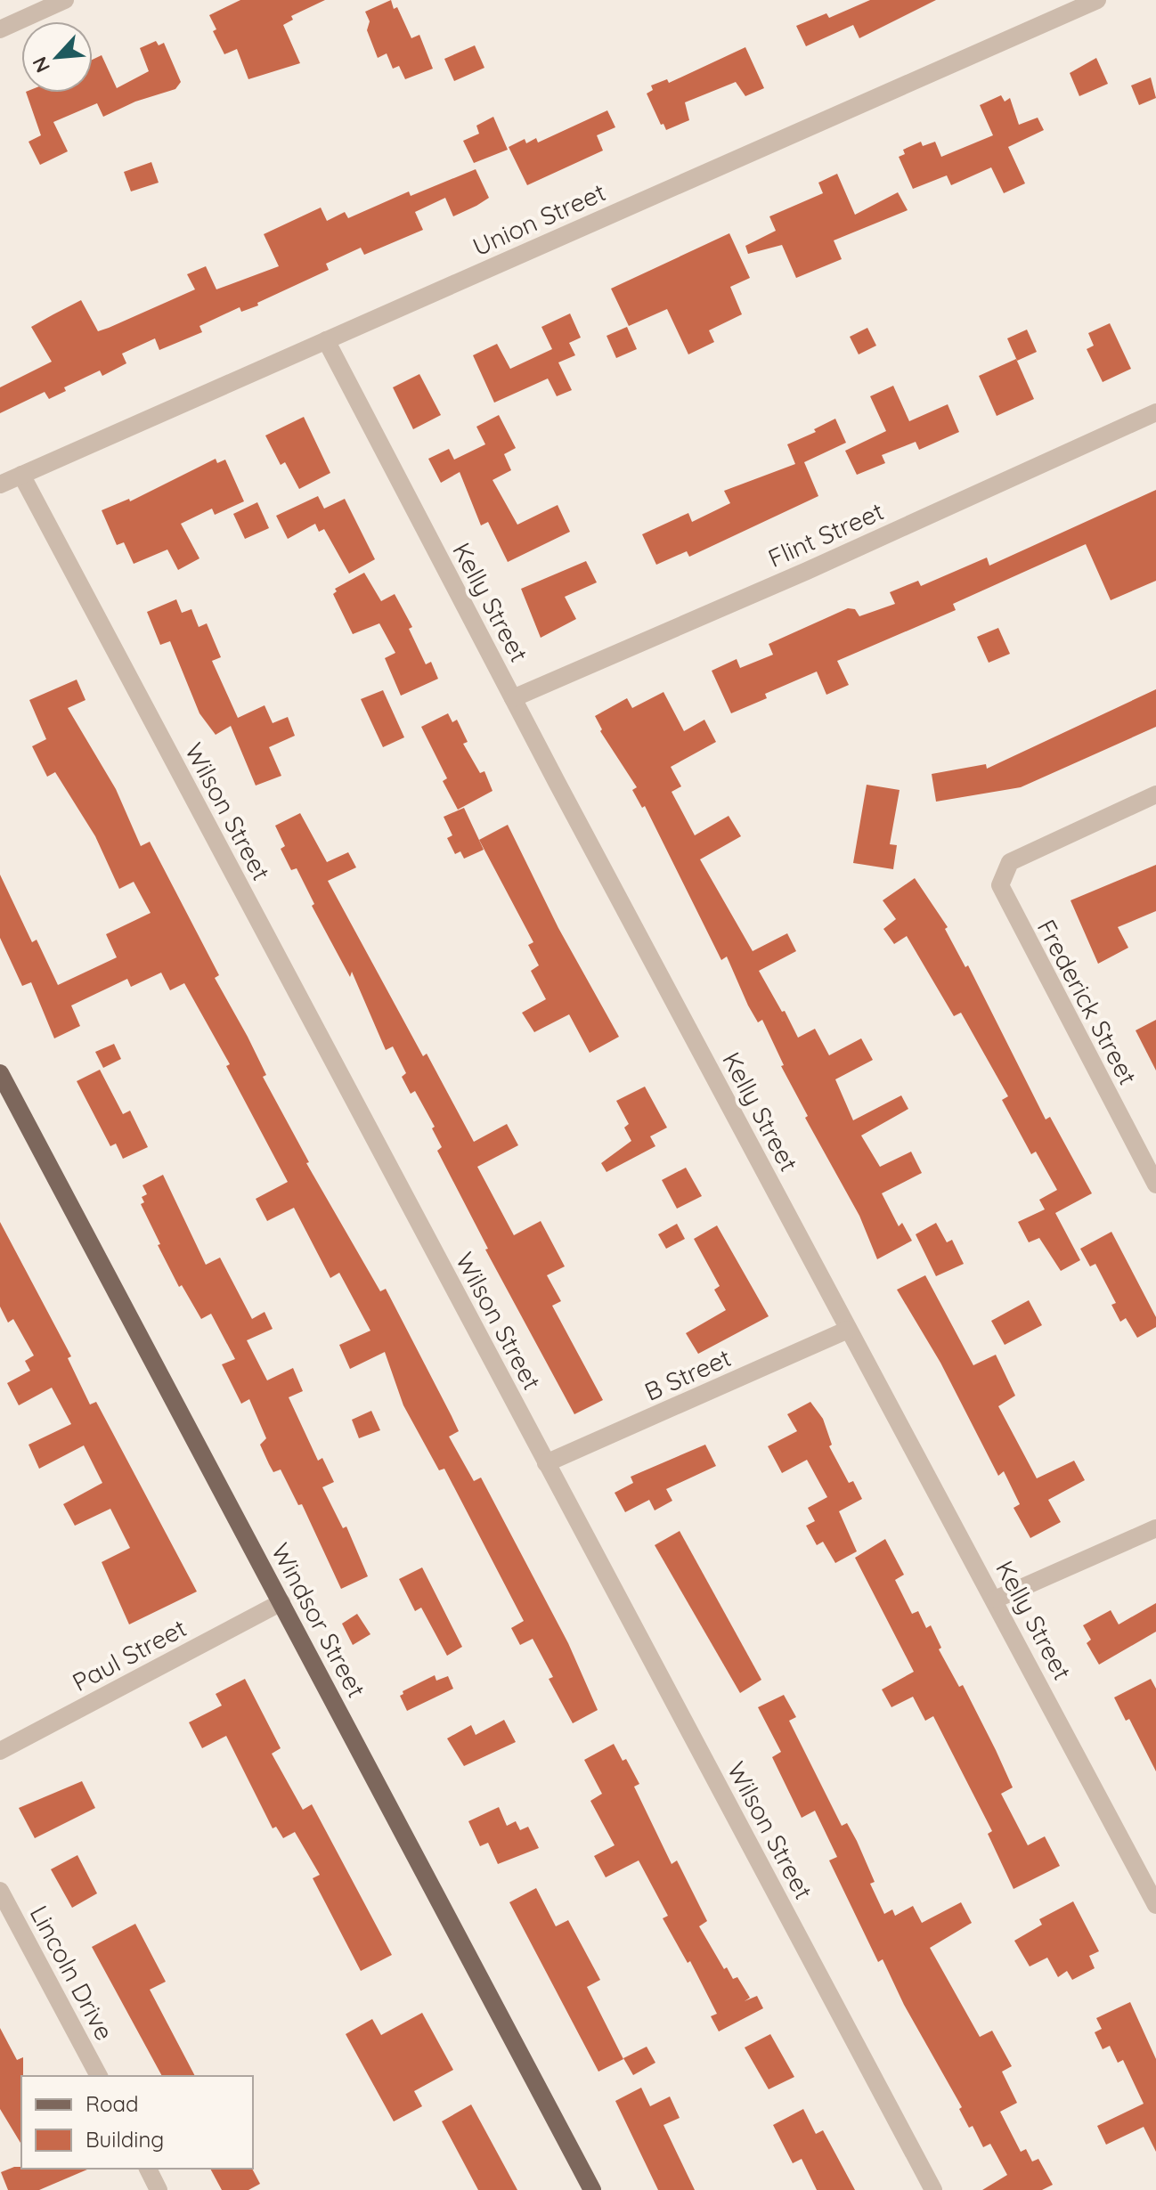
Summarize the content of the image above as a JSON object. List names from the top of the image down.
{
  "streets": {
    "main road": ["Windsor Street"],
    "street": [
      "Union Street",
      "Flint Street",
      "Kelly Street",
      "Wilson Street",
      "Frederick Street",
      "B Street",
      "Paul Street",
      "Lincoln Drive"
    ]
  },
  "crossings": [
    ["Union Street", "Kelly Street"],
    ["Union Street", "Wilson Street"],
    ["Flint Street", "Kelly Street"],
    ["Kelly Street", "B Street"],
    ["Wilson Street", "B Street"],
    ["Windsor Street", "Paul Street"]
  ],
  "legend": ["Road", "Building"],
  "north": "bottom left"
}
